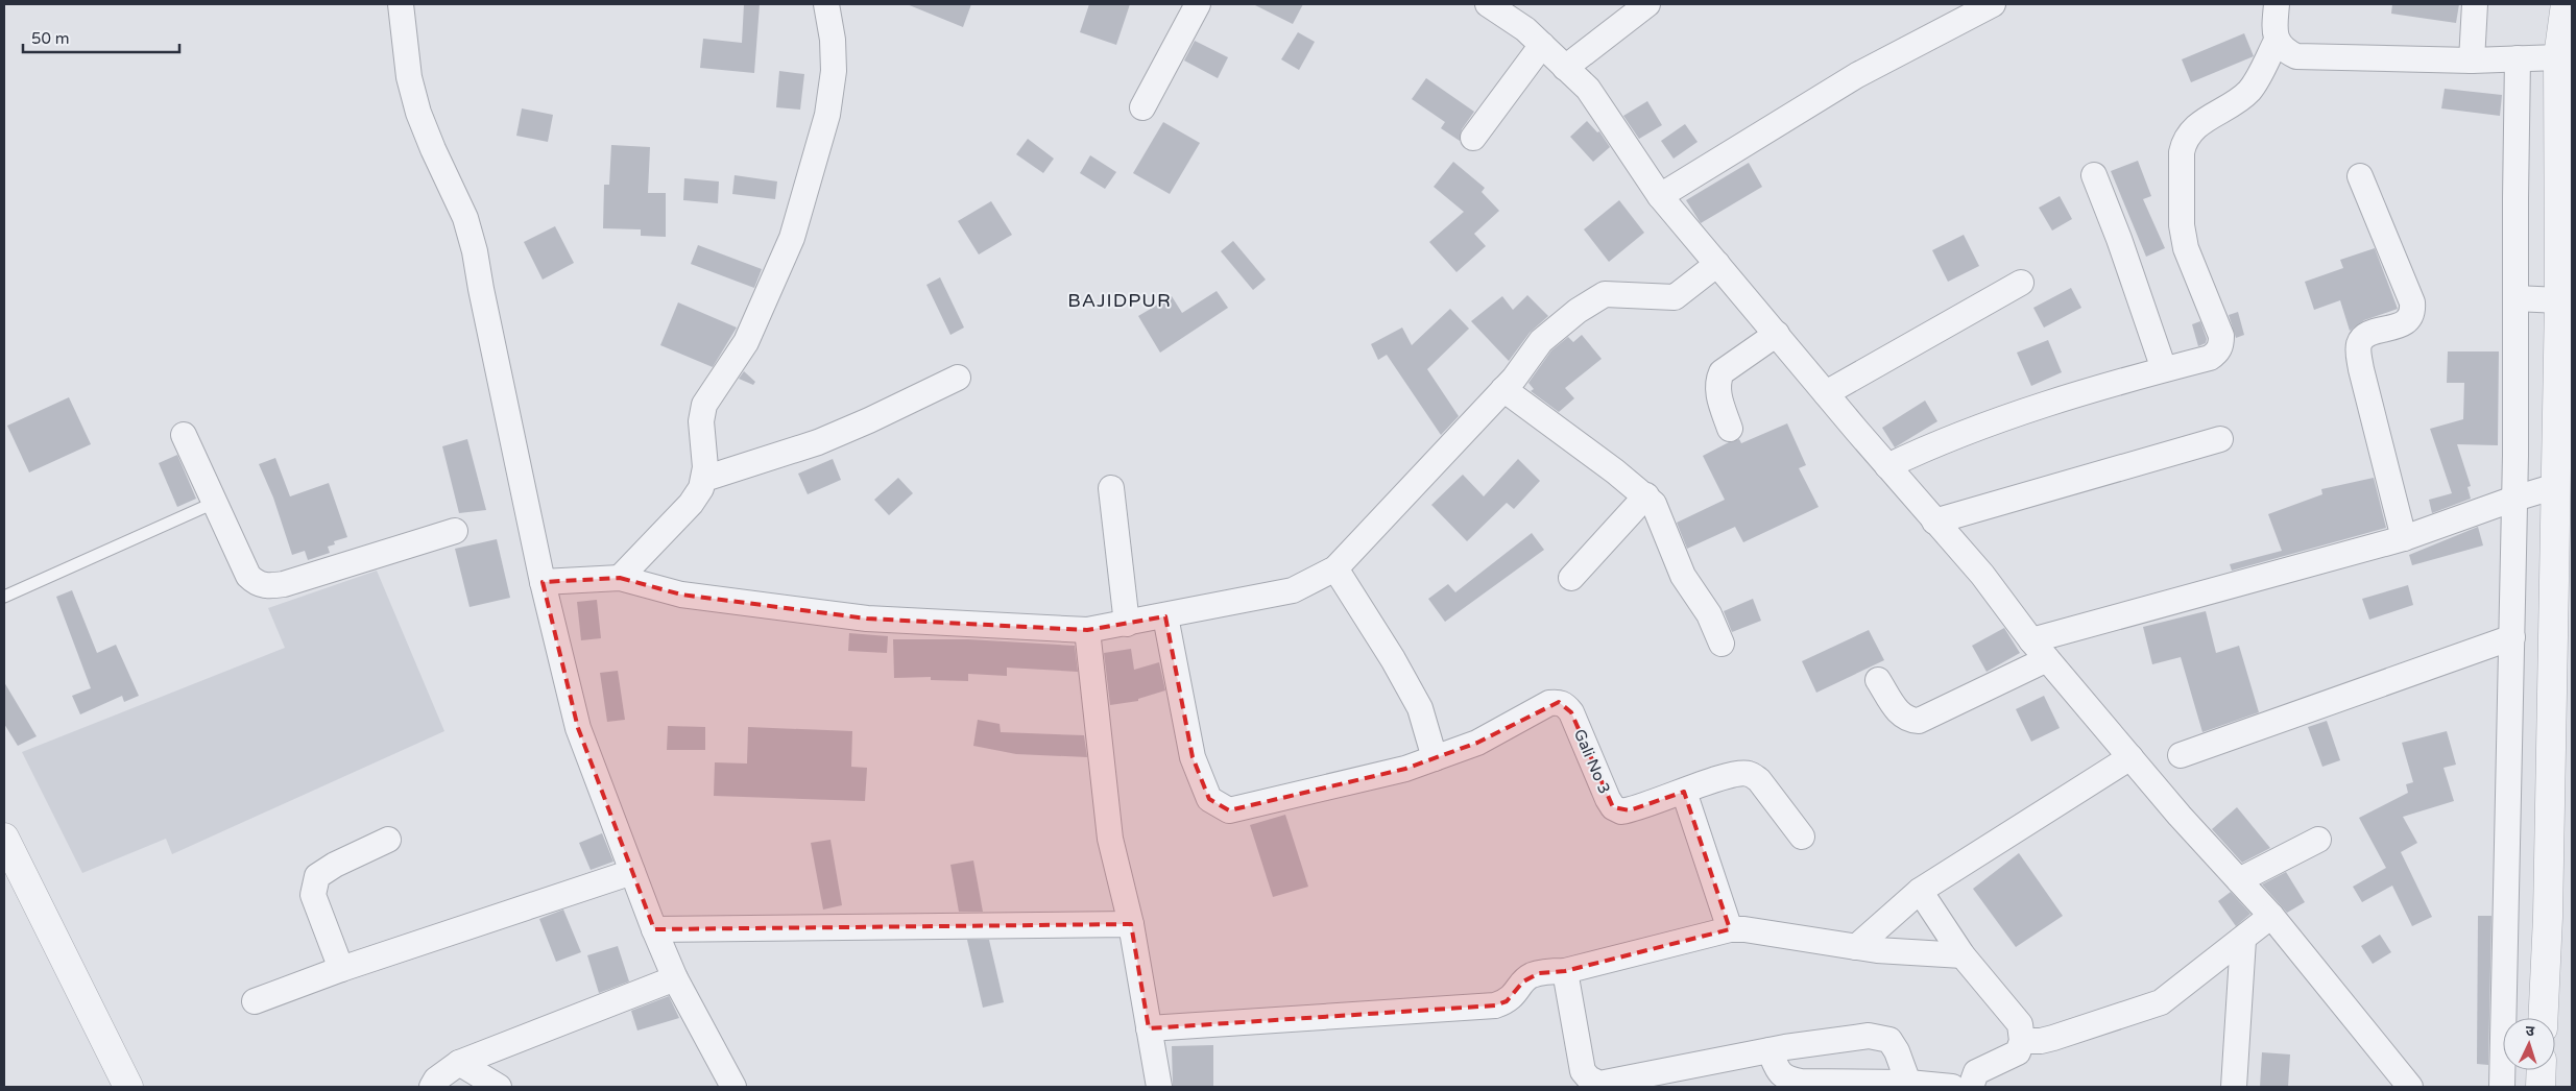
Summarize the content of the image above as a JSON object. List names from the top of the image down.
{
  "streets": {
    "street": ["Gali No 3"]
  },
  "districts": ["BAJIDPUR"],
  "scale_bar": "50 m",
  "north": "top"
}
